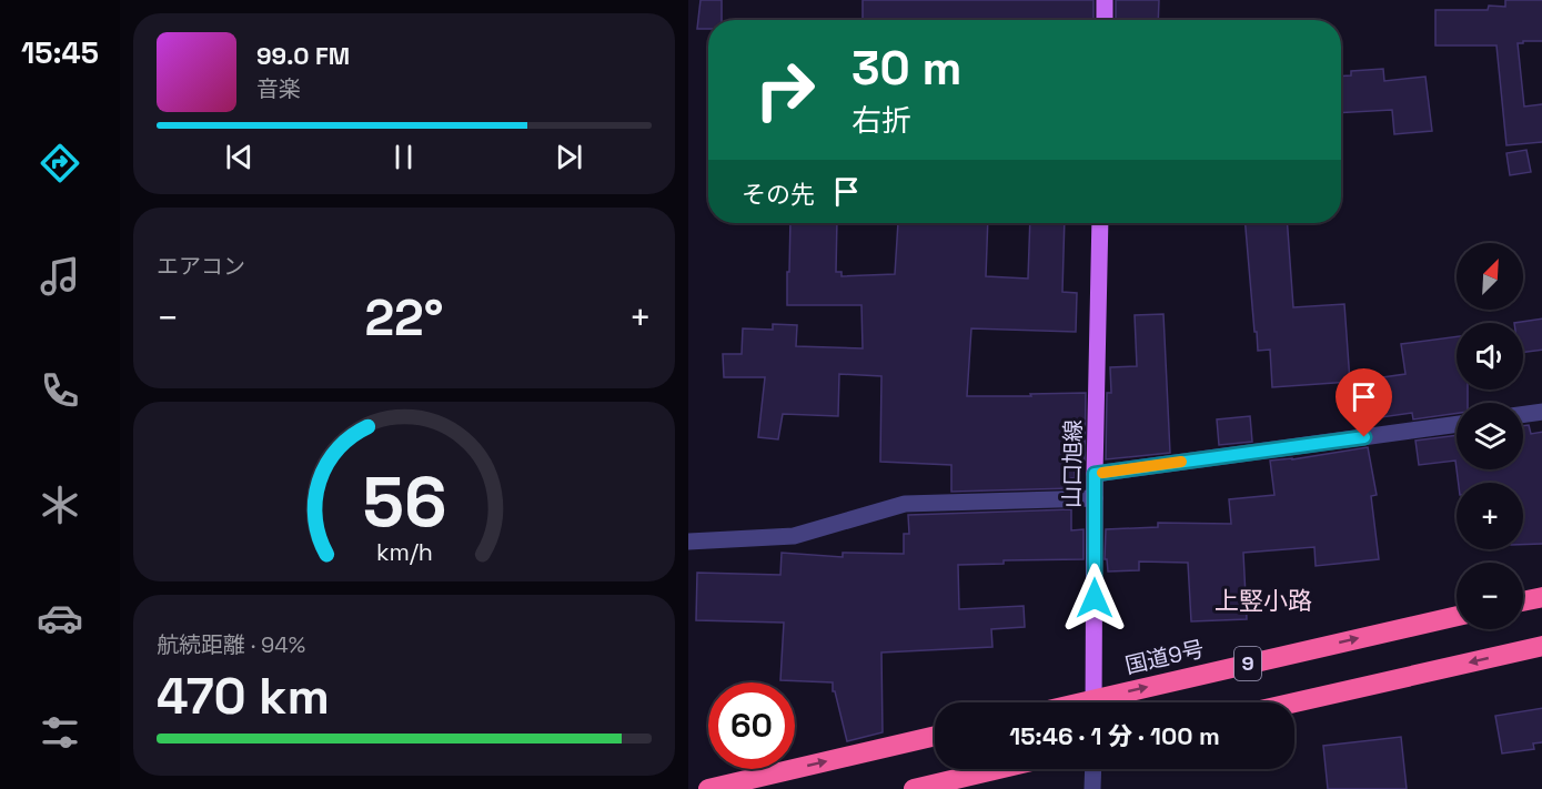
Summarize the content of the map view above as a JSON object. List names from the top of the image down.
{
  "streets": {
    "highway": ["国道9号", "9"],
    "main road": ["山口旭線"]
  },
  "districts": ["上竪小路"],
  "north": "top right",
  "page": {
    "tabs": "15:45",
    "turn": ["30 m", "右折"],
    "song": ["99.0 FM", "音楽"],
    "then": "その先",
    "tile": [
      "エアコン",
      ["航続距離 · 94%", "470 km"]
    ],
    "map_buttons": ["+", "−"],
    "heat": ["−", "22°", "+"],
    "limit": "60",
    "trip": "15:46 · 1 分 · 100 m",
    "gauge": ["56", "km/h"]
  }
}
